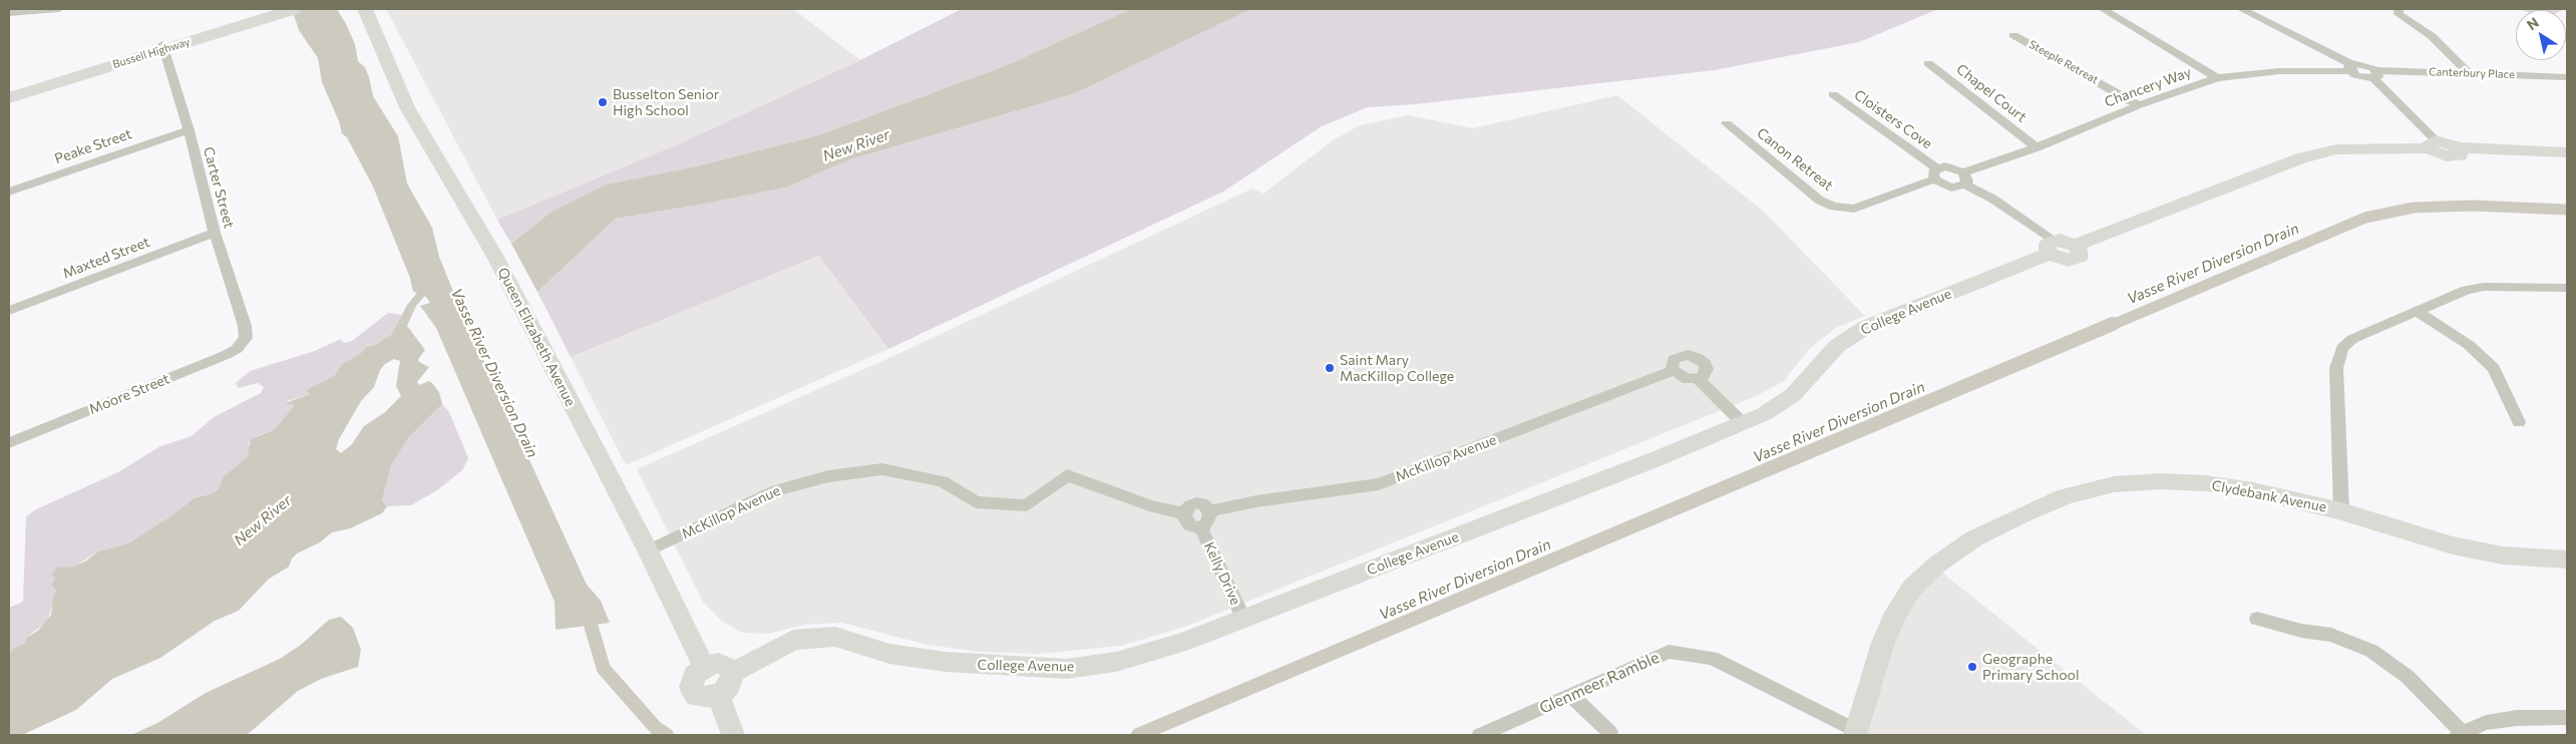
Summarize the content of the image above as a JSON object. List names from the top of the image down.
{
  "streets": {
    "main road": ["Bussell Highway"],
    "street": [
      "Steeple Retreat",
      "Canterbury Place",
      "Chancery Way",
      "Chapel Court",
      "Cloisters Cove",
      "Peake Street",
      "Canon Retreat",
      "Carter Street",
      "Maxted Street",
      "College Avenue",
      "Queen Elizabeth Avenue",
      "Moore Street",
      "McKillop Avenue",
      "Clydebank Avenue",
      "Kelly Drive",
      "Glenmeer Ramble"
    ]
  },
  "crossings": [
    ["Bussell Highway", "Carter Street"],
    ["Steeple Retreat", "Chancery Way"],
    ["Canterbury Place", "Chancery Way"],
    ["Chancery Way", "Chapel Court"],
    ["Cloisters Cove", "Canon Retreat"],
    ["Peake Street", "Carter Street"],
    ["Carter Street", "Maxted Street"],
    ["Carter Street", "Moore Street"],
    ["College Avenue", "Queen Elizabeth Avenue"],
    ["College Avenue", "Kelly Drive"],
    ["Queen Elizabeth Avenue", "McKillop Avenue"],
    ["McKillop Avenue", "Kelly Drive"],
    ["Clydebank Avenue", "Glenmeer Ramble"]
  ],
  "water": ["New River", "Vasse River Diversion Drain"],
  "places": ["Busselton Senior High School", "Saint Mary MacKillop College", "Geographe Primary School"],
  "north": "top left"
}
